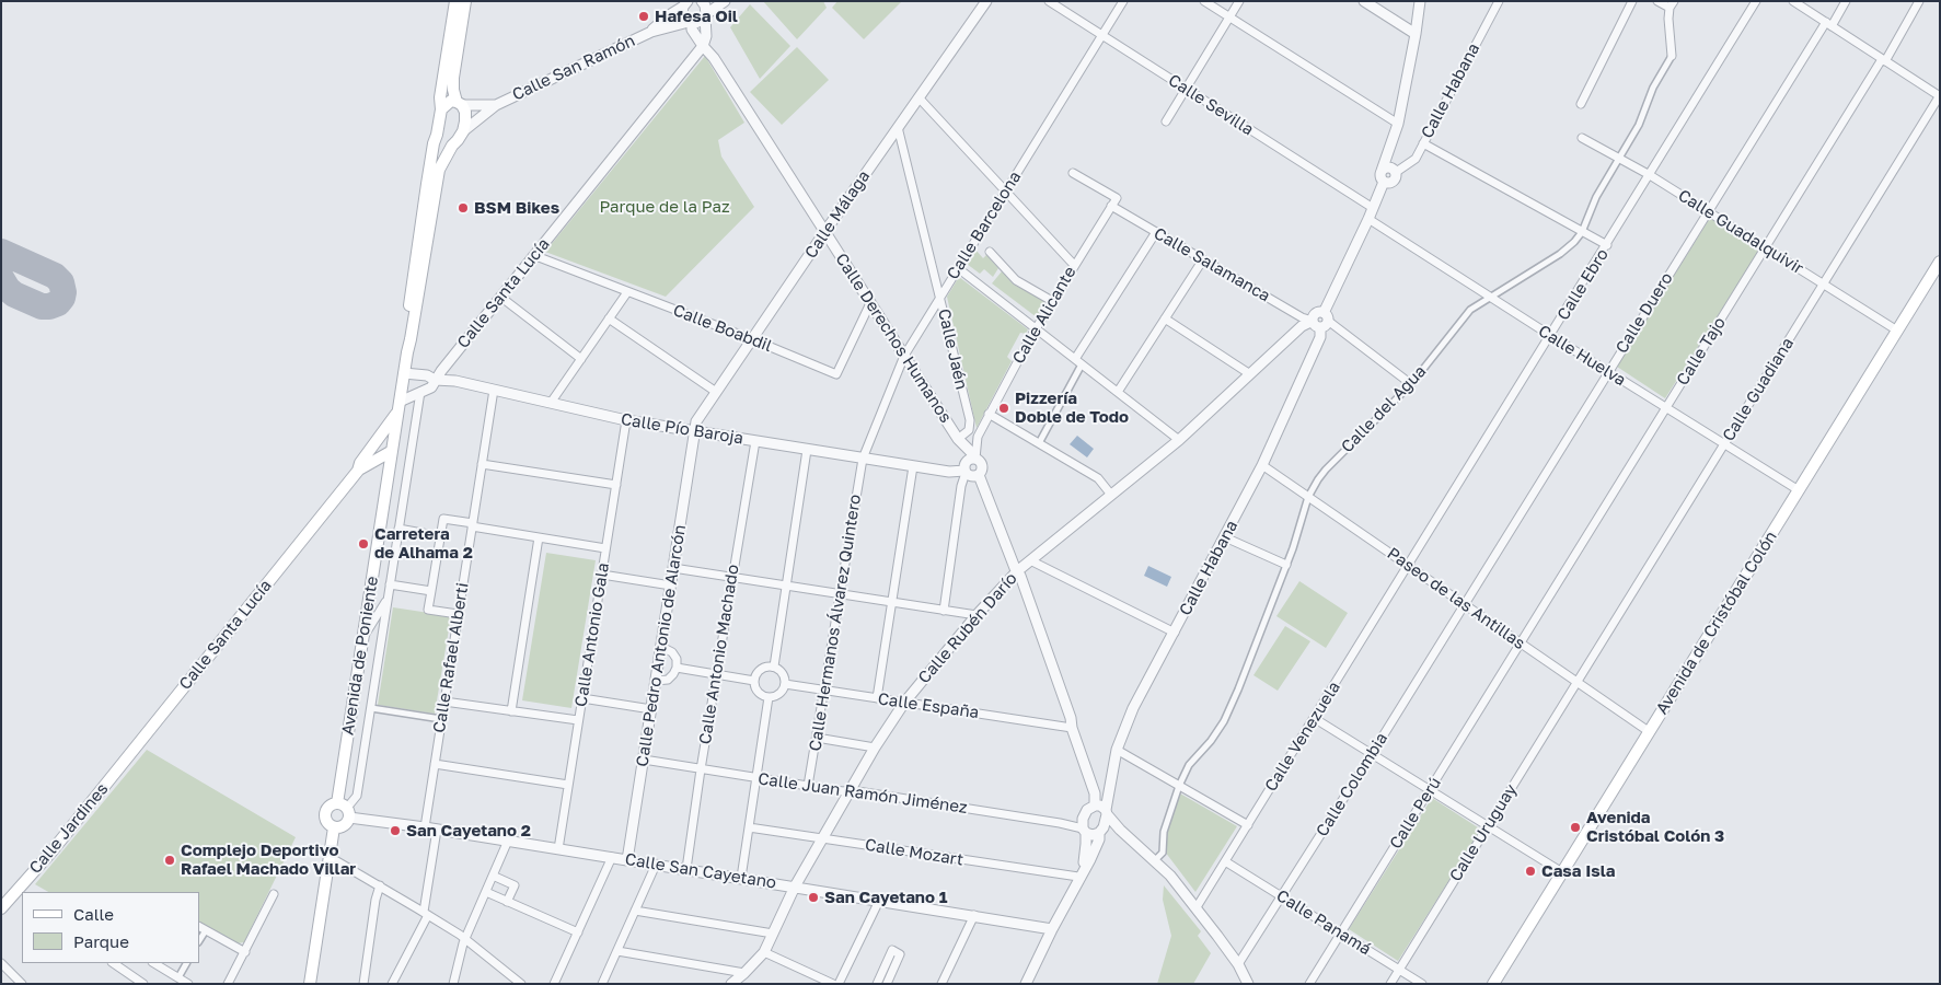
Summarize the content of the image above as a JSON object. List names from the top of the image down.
{
  "streets": {
    "main road": [
      "Calle Santa Lucía",
      "Avenida de Cristóbal Colón",
      "Avenida de Poniente",
      "Calle Jardines"
    ],
    "street": [
      "Calle San Ramón",
      "Calle Habana",
      "Calle Sevilla",
      "Calle Málaga",
      "Calle Barcelona",
      "Calle Guadalquivir",
      "Calle Salamanca",
      "Calle Ebro",
      "Calle Duero",
      "Calle Alicante",
      "Calle Boabdil",
      "Calle Derechos Humanos",
      "Calle Jaén",
      "Calle Tajo",
      "Calle Huelva",
      "Calle Guadiana",
      "Calle del Agua",
      "Calle Pío Baroja",
      "Paseo de las Antillas",
      "Calle Hermanos Álvarez Quintero",
      "Calle Rubén Darío",
      "Calle Antonio Gala",
      "Calle Pedro Antonio de Alarcón",
      "Calle Antonio Machado",
      "Calle Rafael Alberti",
      "Calle España",
      "Calle Venezuela",
      "Calle Colombia",
      "Calle Juan Ramón Jiménez",
      "Calle Perú",
      "Calle Uruguay",
      "Calle Mozart",
      "Calle San Cayetano",
      "Calle Panamá"
    ]
  },
  "crossings": [
    ["Calle San Ramón", "Calle Derechos Humanos"],
    ["Calle Habana", "Calle Sevilla"],
    ["Calle Habana", "Calle Salamanca"],
    ["Calle Habana", "Calle Huelva"],
    ["Calle Habana", "Paseo de las Antillas"],
    ["Calle Habana", "Calle Rubén Darío"],
    ["Calle Habana", "Calle Juan Ramón Jiménez"],
    ["Calle Sevilla", "Calle Barcelona"],
    ["Calle Málaga", "Calle Boabdil"],
    ["Calle Málaga", "Calle Derechos Humanos"],
    ["Calle Málaga", "Calle Jaén"],
    ["Calle Málaga", "Calle Pío Baroja"],
    ["Calle Málaga", "Calle Pedro Antonio de Alarcón"],
    ["Calle Barcelona", "Calle Derechos Humanos"],
    ["Calle Barcelona", "Calle Jaén"],
    ["Calle Barcelona", "Calle Pío Baroja"],
    ["Calle Barcelona", "Calle Hermanos Álvarez Quintero"],
    ["Calle Guadalquivir", "Calle Ebro"],
    ["Calle Guadalquivir", "Calle Duero"],
    ["Calle Guadalquivir", "Calle Tajo"],
    ["Calle Guadalquivir", "Calle Guadiana"],
    ["Calle Guadalquivir", "Calle del Agua"],
    ["Calle Guadalquivir", "Avenida de Cristóbal Colón"],
    ["Calle Salamanca", "Calle Alicante"],
    ["Calle Salamanca", "Calle del Agua"],
    ["Calle Salamanca", "Calle Rubén Darío"],
    ["Calle Ebro", "Calle Huelva"],
    ["Calle Ebro", "Paseo de las Antillas"],
    ["Calle Ebro", "Calle Venezuela"],
    ["Calle Santa Lucía", "Calle Boabdil"],
    ["Calle Santa Lucía", "Calle Derechos Humanos"],
    ["Calle Santa Lucía", "Calle Pío Baroja"],
    ["Calle Santa Lucía", "Avenida de Poniente"],
    ["Calle Santa Lucía", "Calle Jardines"],
    ["Calle Duero", "Calle Huelva"],
    ["Calle Duero", "Paseo de las Antillas"],
    ["Calle Duero", "Calle Colombia"],
    ["Calle Alicante", "Calle Derechos Humanos"],
    ["Calle Alicante", "Calle Pío Baroja"],
    ["Calle Boabdil", "Calle Derechos Humanos"],
    ["Calle Derechos Humanos", "Calle Jaén"],
    ["Calle Derechos Humanos", "Calle Pío Baroja"],
    ["Calle Tajo", "Calle Huelva"],
    ["Calle Tajo", "Paseo de las Antillas"],
    ["Calle Tajo", "Calle Perú"],
    ["Calle Huelva", "Calle Guadiana"],
    ["Calle Huelva", "Calle del Agua"],
    ["Calle Huelva", "Avenida de Cristóbal Colón"],
    ["Calle Guadiana", "Paseo de las Antillas"],
    ["Calle Guadiana", "Calle Uruguay"],
    ["Calle del Agua", "Paseo de las Antillas"],
    ["Calle Pío Baroja", "Calle Hermanos Álvarez Quintero"],
    ["Calle Pío Baroja", "Calle Antonio Gala"],
    ["Calle Pío Baroja", "Calle Pedro Antonio de Alarcón"],
    ["Calle Pío Baroja", "Calle Antonio Machado"],
    ["Calle Pío Baroja", "Avenida de Poniente"],
    ["Calle Pío Baroja", "Calle Rafael Alberti"],
    ["Paseo de las Antillas", "Avenida de Cristóbal Colón"],
    ["Paseo de las Antillas", "Calle Venezuela"],
    ["Paseo de las Antillas", "Calle Colombia"],
    ["Paseo de las Antillas", "Calle Perú"],
    ["Paseo de las Antillas", "Calle Uruguay"],
    ["Calle Hermanos Álvarez Quintero", "Calle España"],
    ["Calle Hermanos Álvarez Quintero", "Calle Juan Ramón Jiménez"],
    ["Calle Rubén Darío", "Calle España"],
    ["Calle Rubén Darío", "Calle Juan Ramón Jiménez"],
    ["Calle Rubén Darío", "Calle Mozart"],
    ["Calle Rubén Darío", "Calle San Cayetano"],
    ["Calle Antonio Gala", "Calle San Cayetano"],
    ["Calle Pedro Antonio de Alarcón", "Calle Juan Ramón Jiménez"],
    ["Calle Pedro Antonio de Alarcón", "Calle San Cayetano"],
    ["Calle Antonio Machado", "Calle Juan Ramón Jiménez"],
    ["Calle Antonio Machado", "Calle San Cayetano"],
    ["Avenida de Poniente", "Calle San Cayetano"],
    ["Calle Rafael Alberti", "Calle San Cayetano"],
    ["Calle Venezuela", "Calle Panamá"],
    ["Calle Colombia", "Calle Panamá"],
    ["Calle Perú", "Calle Panamá"],
    ["Calle Uruguay", "Calle Panamá"]
  ],
  "parks": ["Parque de la Paz"],
  "places": [
    "Hafesa Oil",
    "BSM Bikes",
    "Pizzería Doble de Todo",
    "Carretera de Alhama 2",
    "Avenida Cristóbal Colón 3",
    "San Cayetano 2",
    "Complejo Deportivo Rafael Machado Villar",
    "Casa Isla",
    "San Cayetano 1"
  ],
  "legend": ["Calle", "Parque"]
}
